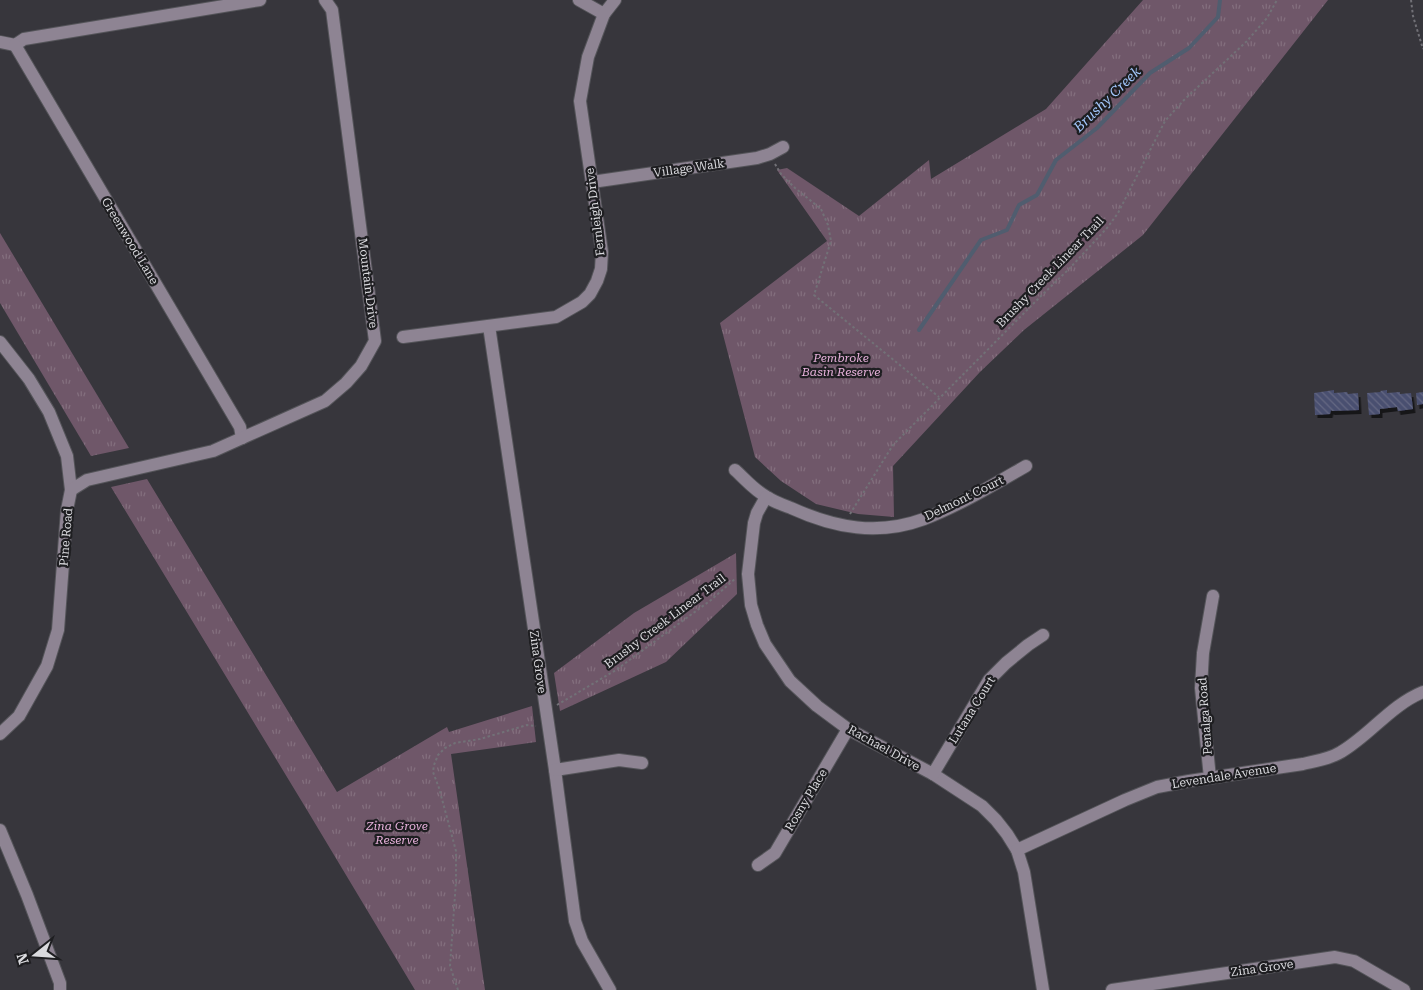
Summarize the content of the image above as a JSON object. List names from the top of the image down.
{
  "streets": {
    "street": [
      "Village Walk",
      "Fernleigh Drive",
      "Greenwood Lane",
      "Mountain Drive",
      "Delmont Court",
      "Pine Road",
      "Zina Grove",
      "Lutana Court",
      "Penalga Road",
      "Rachael Drive",
      "Levendale Avenue",
      "Rosny Place"
    ],
    "path": ["Brushy Creek Linear Trail"]
  },
  "crossings": [
    ["Village Walk", "Fernleigh Drive"],
    ["Fernleigh Drive", "Zina Grove"],
    ["Greenwood Lane", "Mountain Drive"],
    ["Brushy Creek Linear Trail", "Delmont Court"],
    ["Brushy Creek Linear Trail", "Zina Grove"],
    ["Brushy Creek Linear Trail", "Rachael Drive"],
    ["Mountain Drive", "Pine Road"],
    ["Delmont Court", "Rachael Drive"],
    ["Lutana Court", "Rachael Drive"],
    ["Penalga Road", "Levendale Avenue"],
    ["Rachael Drive", "Levendale Avenue"],
    ["Rachael Drive", "Rosny Place"]
  ],
  "water": ["Brushy Creek"],
  "parks": ["Pembroke Basin Reserve", "Zina Grove Reserve"],
  "north": "left"
}
